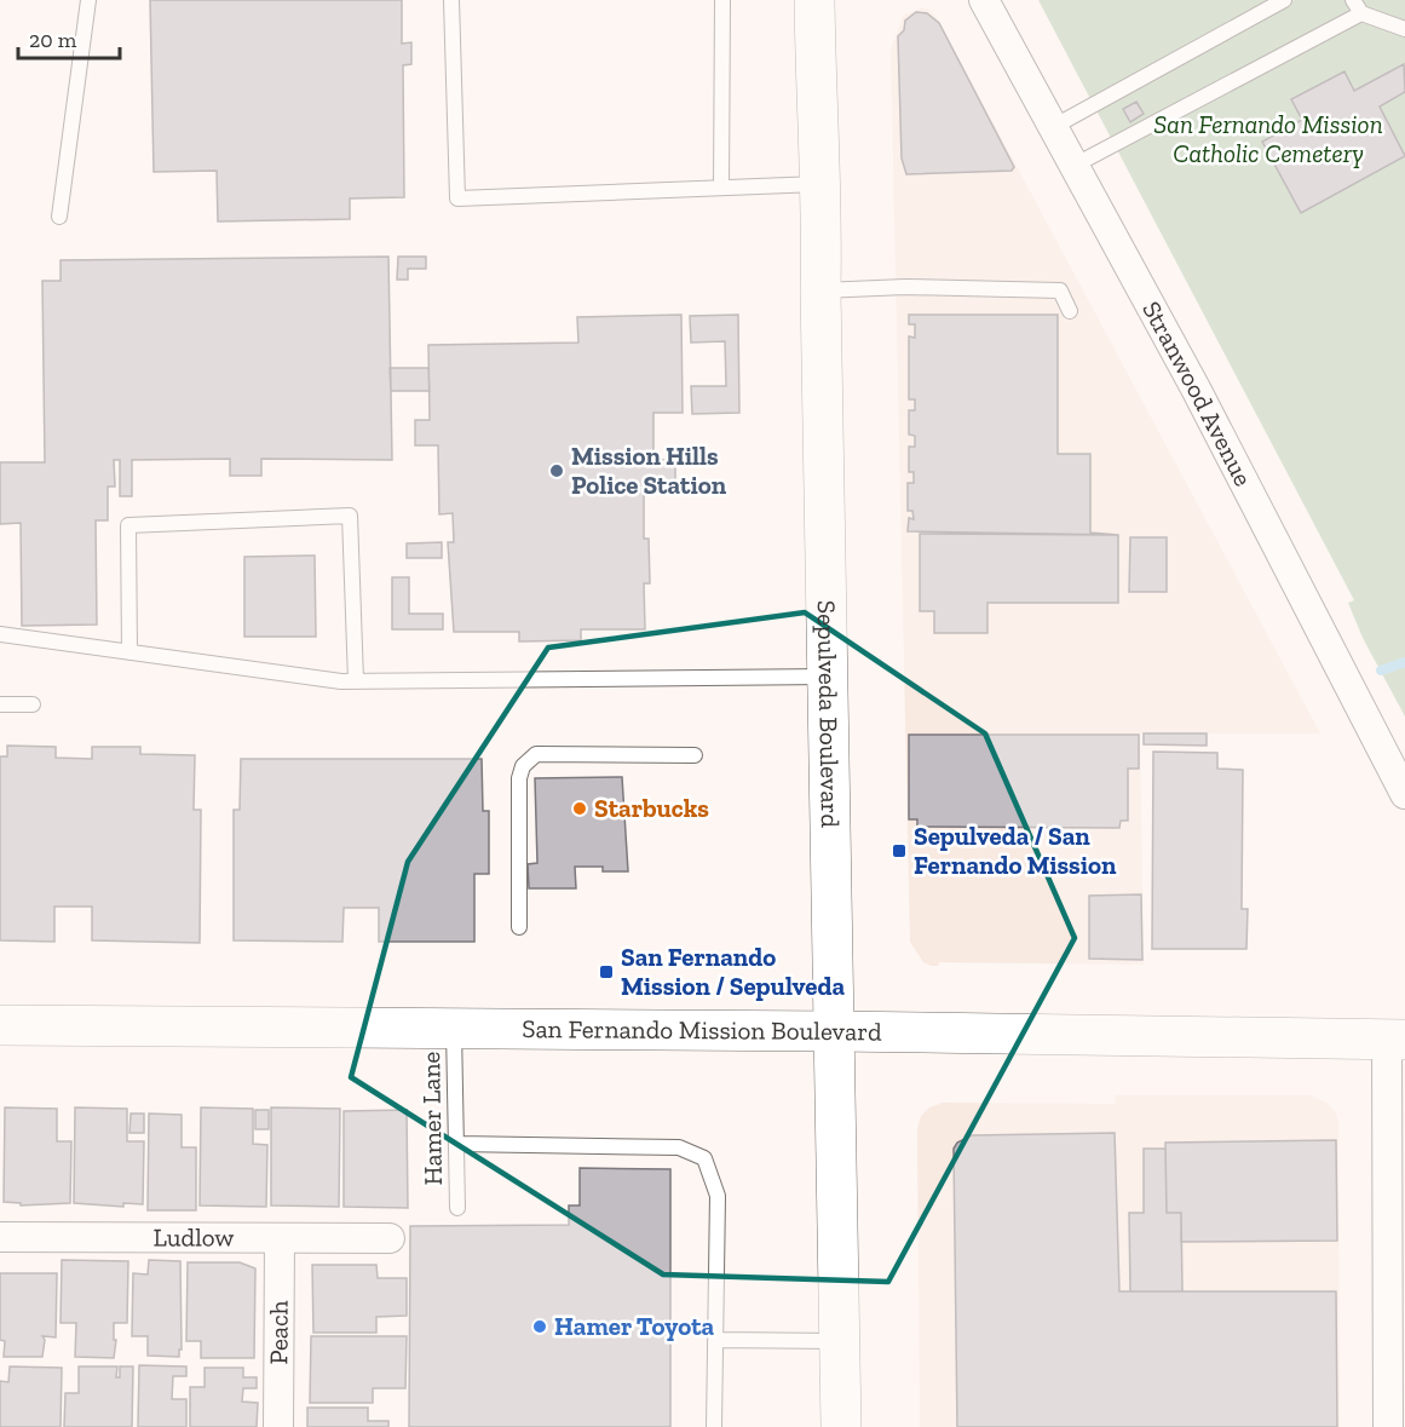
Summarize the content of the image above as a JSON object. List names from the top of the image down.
{
  "streets": {
    "main road": ["Sepulveda Boulevard", "San Fernando Mission Boulevard"],
    "street": ["Stranwood Avenue", "Ludlow", "Peach"],
    "lane": ["Hamer Lane"]
  },
  "crossings": [
    ["Sepulveda Boulevard", "San Fernando Mission Boulevard"],
    ["San Fernando Mission Boulevard", "Hamer Lane"],
    ["Ludlow", "Peach"]
  ],
  "parks": ["San Fernando Mission Catholic Cemetery"],
  "places": {
    "other": ["Mission Hills Police Station", "Starbucks", "Hamer Toyota"],
    "transit": ["Sepulveda / San Fernando Mission", "San Fernando Mission / Sepulveda"]
  },
  "scale_bar": "20 m"
}
